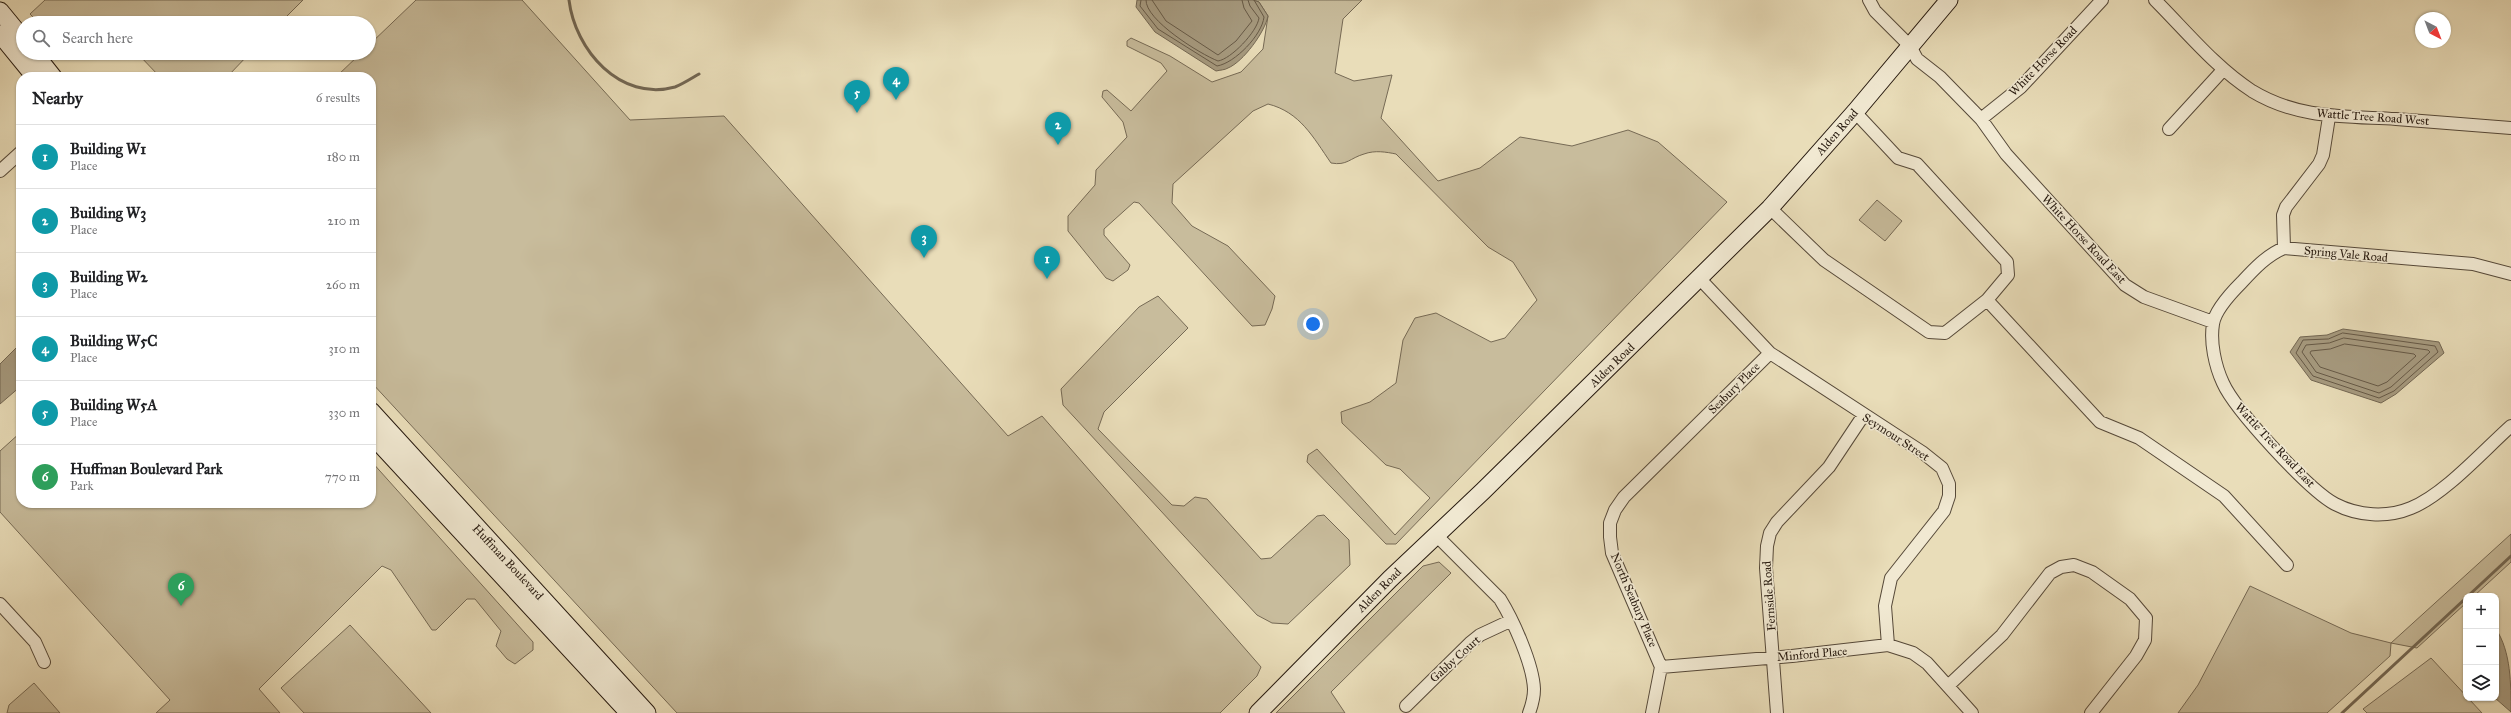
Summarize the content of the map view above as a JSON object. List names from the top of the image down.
{
  "streets": {
    "street": [
      "White Horse Road",
      "Wattle Tree Road West",
      "Alden Road",
      "White Horse Road East",
      "Spring Vale Road",
      "Seabury Place",
      "Seymour Street",
      "Wattle Tree Road East",
      "Huffman Boulevard",
      "Fernside Road",
      "North Seabury Place",
      "Minford Place",
      "Gabby Court"
    ]
  },
  "crossings": [
    ["White Horse Road", "White Horse Road East"],
    ["Alden Road", "White Horse Road East"],
    ["Alden Road", "Seymour Street"],
    ["White Horse Road East", "Wattle Tree Road East"],
    ["Seabury Place", "Seymour Street"],
    ["Seabury Place", "North Seabury Place"],
    ["Seymour Street", "Fernside Road"],
    ["Seymour Street", "Minford Place"],
    ["Fernside Road", "Minford Place"],
    ["North Seabury Place", "Minford Place"]
  ],
  "north": "bottom right",
  "page": {
    "search": "Search here",
    "pins": [
      "4",
      "5",
      "2",
      "3",
      "1",
      "6"
    ],
    "heading": ["Nearby", "6 results"],
    "list": [
      {
        "mark": "1",
        "name": "Building W1",
        "note": "Place",
        "value": "180 m"
      },
      {
        "mark": "2",
        "name": "Building W3",
        "note": "Place",
        "value": "210 m"
      },
      {
        "mark": "3",
        "name": "Building W2",
        "note": "Place",
        "value": "260 m"
      },
      {
        "mark": "4",
        "name": "Building W5C",
        "note": "Place",
        "value": "310 m"
      },
      {
        "mark": "5",
        "name": "Building W5A",
        "note": "Place",
        "value": "330 m"
      },
      {
        "mark": "6",
        "name": "Huffman Boulevard Park",
        "note": "Park",
        "value": "770 m"
      }
    ],
    "map_buttons": ["+", "−"]
  }
}
